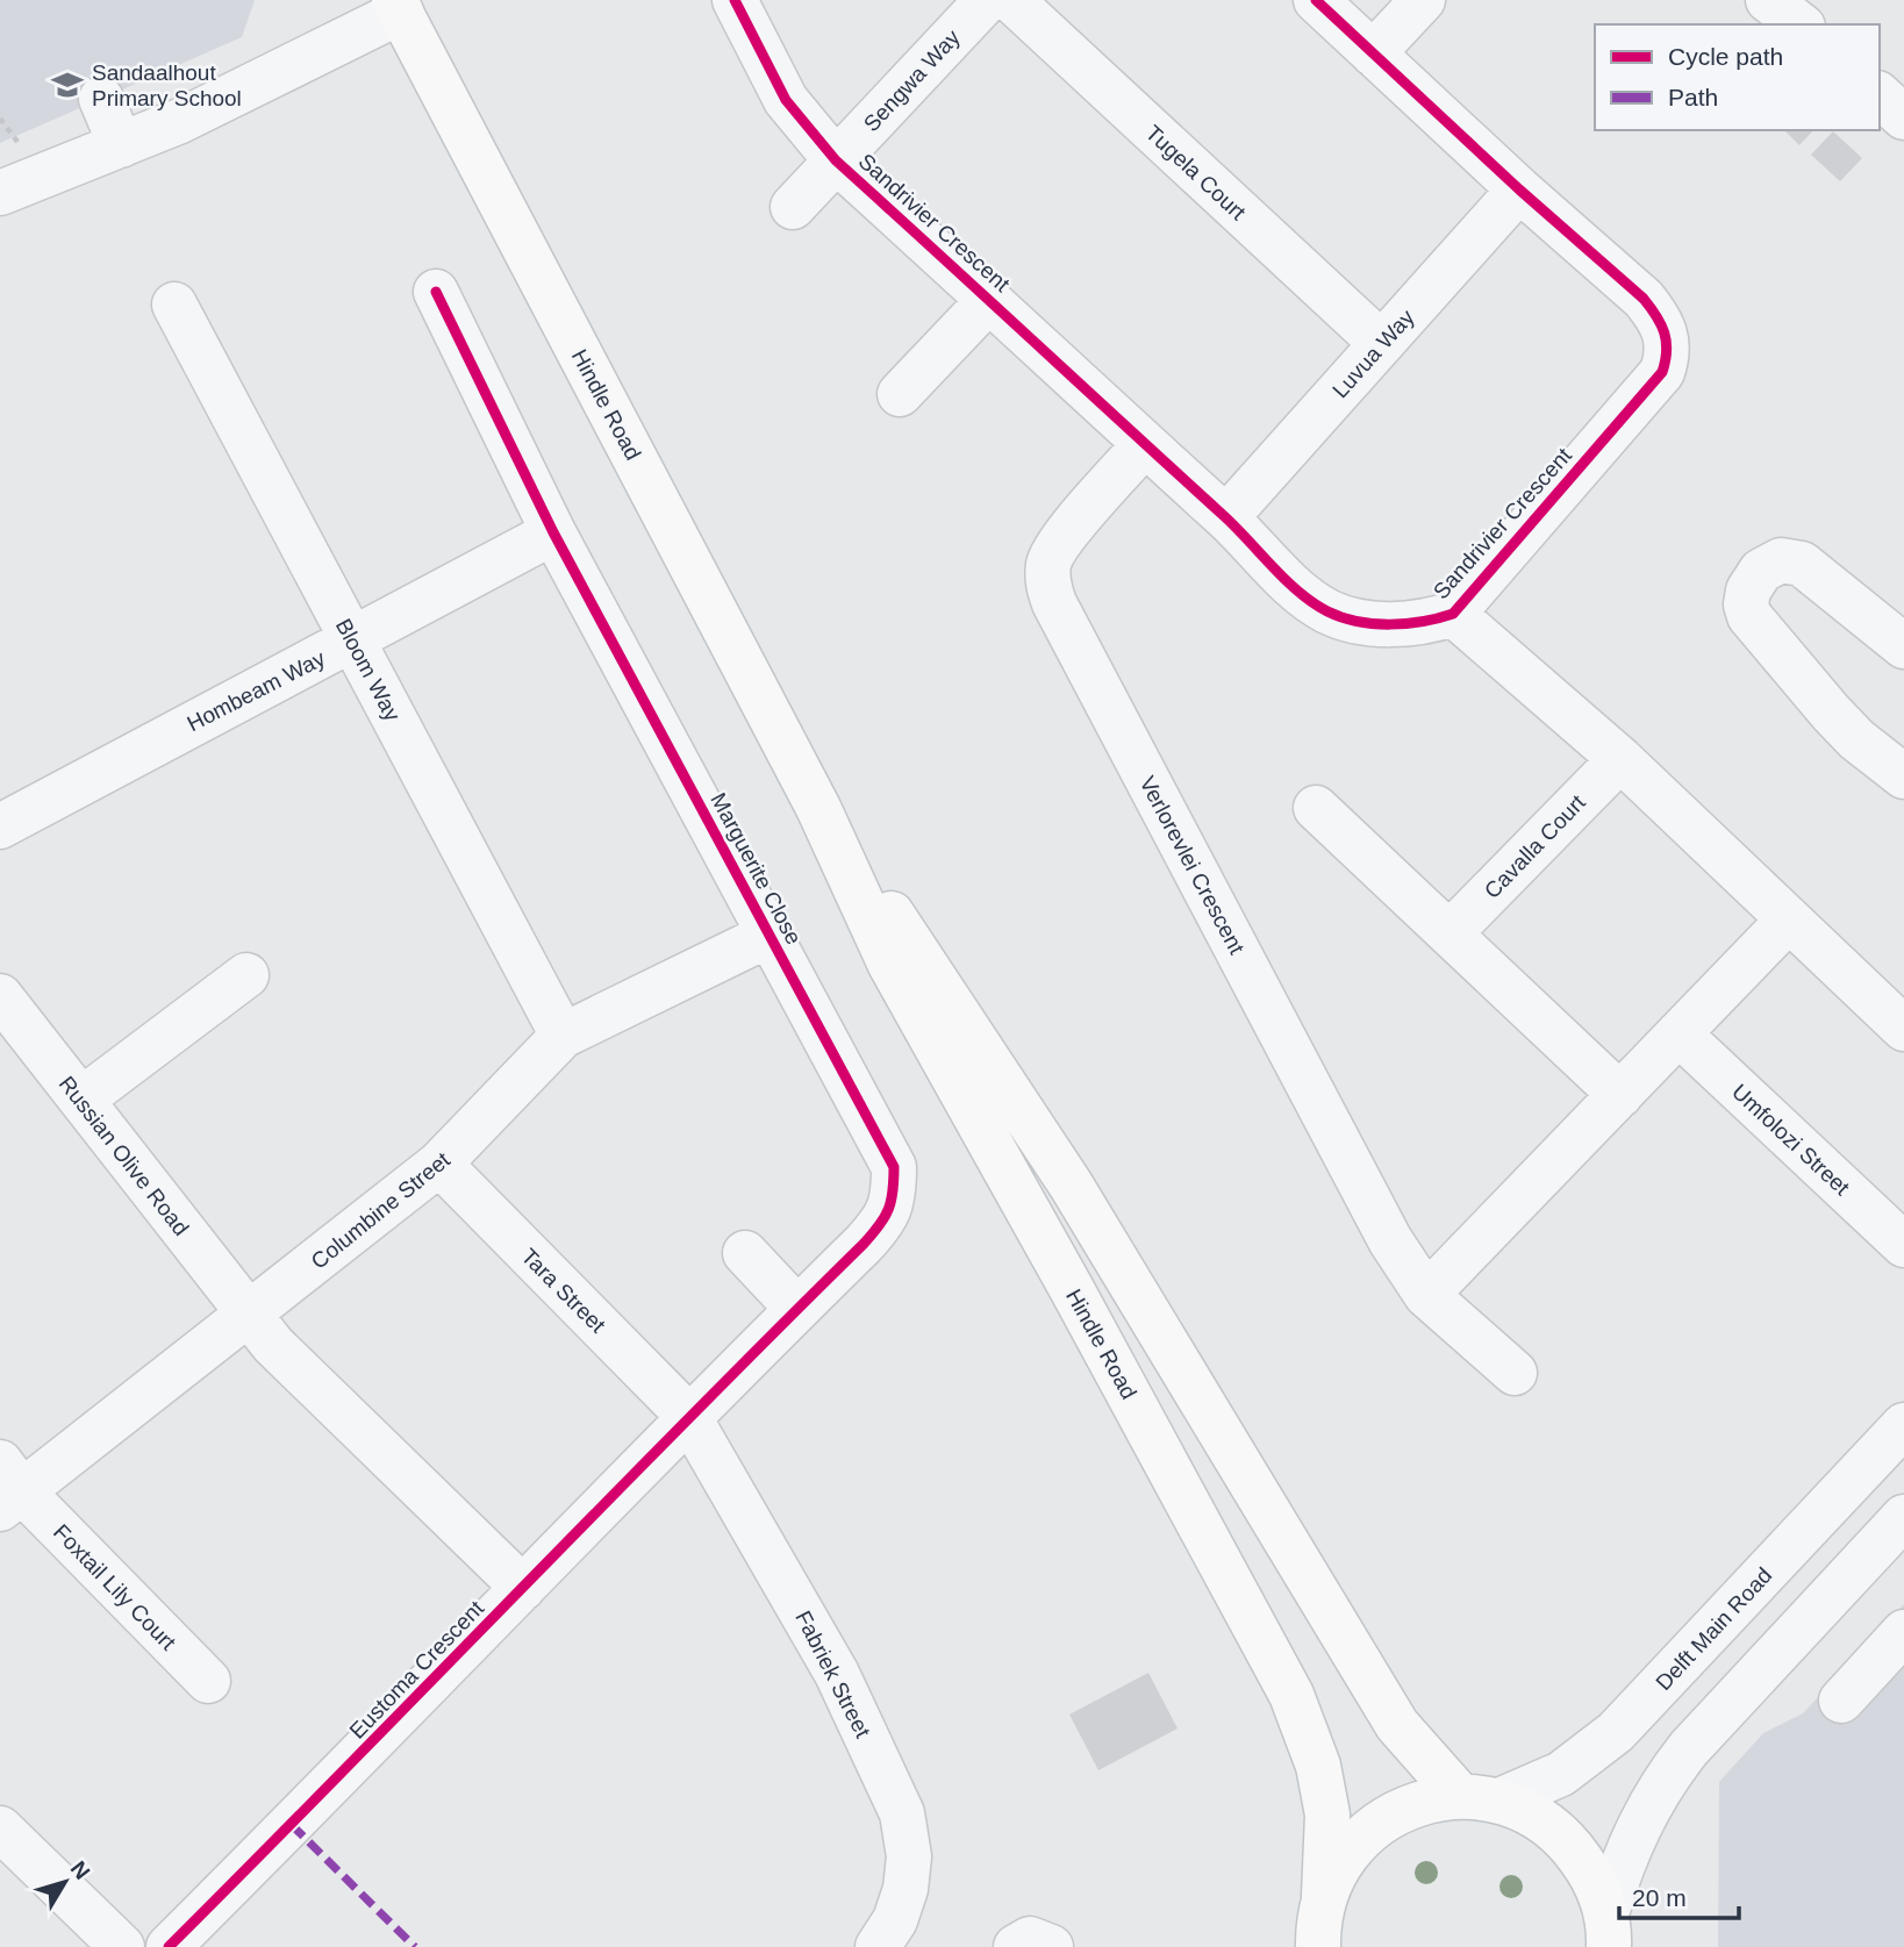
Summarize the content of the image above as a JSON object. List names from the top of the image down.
{
  "streets": {
    "main road": ["Hindle Road"],
    "street": [
      "Sengwa Way",
      "Tugela Court",
      "Sandrivier Crescent",
      "Luvua Way",
      "Bloom Way",
      "Hombeam Way",
      "Cavalla Court",
      "Verlorevlei Crescent",
      "Marguerite Close",
      "Umfolozi Street",
      "Russian Olive Road",
      "Columbine Street",
      "Tara Street",
      "Foxtail Lily Court",
      "Delft Main Road",
      "Eustoma Crescent",
      "Fabriek Street"
    ]
  },
  "crossings": [
    ["Sengwa Way", "Sandrivier Crescent"],
    ["Tugela Court", "Luvua Way"],
    ["Sandrivier Crescent", "Luvua Way"],
    ["Sandrivier Crescent", "Verlorevlei Crescent"],
    ["Hindle Road", "Delft Main Road"],
    ["Bloom Way", "Hombeam Way"],
    ["Bloom Way", "Columbine Street"],
    ["Hombeam Way", "Marguerite Close"],
    ["Marguerite Close", "Columbine Street"],
    ["Marguerite Close", "Tara Street"],
    ["Marguerite Close", "Eustoma Crescent"],
    ["Marguerite Close", "Fabriek Street"],
    ["Russian Olive Road", "Columbine Street"],
    ["Columbine Street", "Tara Street"],
    ["Columbine Street", "Foxtail Lily Court"],
    ["Tara Street", "Eustoma Crescent"],
    ["Tara Street", "Fabriek Street"],
    ["Eustoma Crescent", "Fabriek Street"]
  ],
  "places": {
    "school or university": ["Sandaalhout Primary School"]
  },
  "legend": ["Cycle path", "Path"],
  "scale_bar": "20 m",
  "north": "top right"
}
